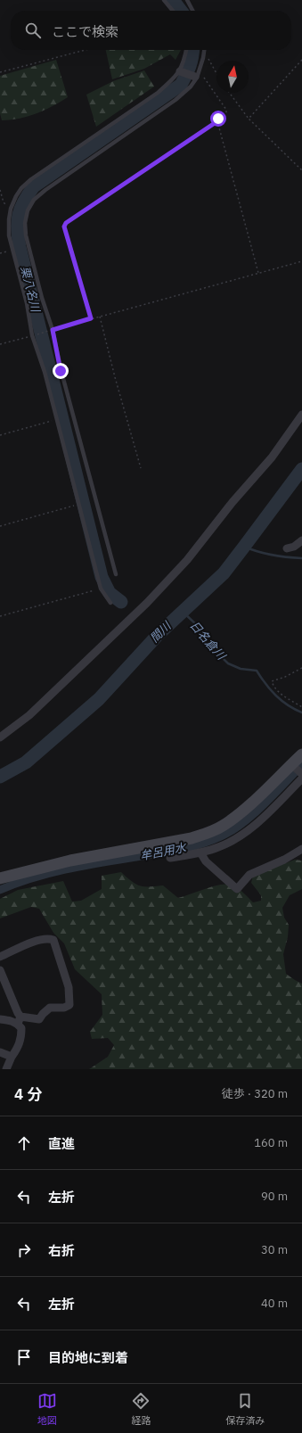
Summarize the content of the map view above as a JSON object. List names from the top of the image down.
{
  "water": [
    "栗八名川",
    "間川",
    "日名倉川",
    "牟呂用水"
  ],
  "north": "top",
  "page": {
    "search": "ここで検索",
    "heading": ["4 分", "徒歩 · 320 m"],
    "list": [
      ["直進", "160 m"],
      ["左折", "90 m"],
      ["右折", "30 m"],
      ["左折", "40 m"],
      "目的地に到着"
    ],
    "nav": ["地図", "経路", "保存済み"]
  }
}
